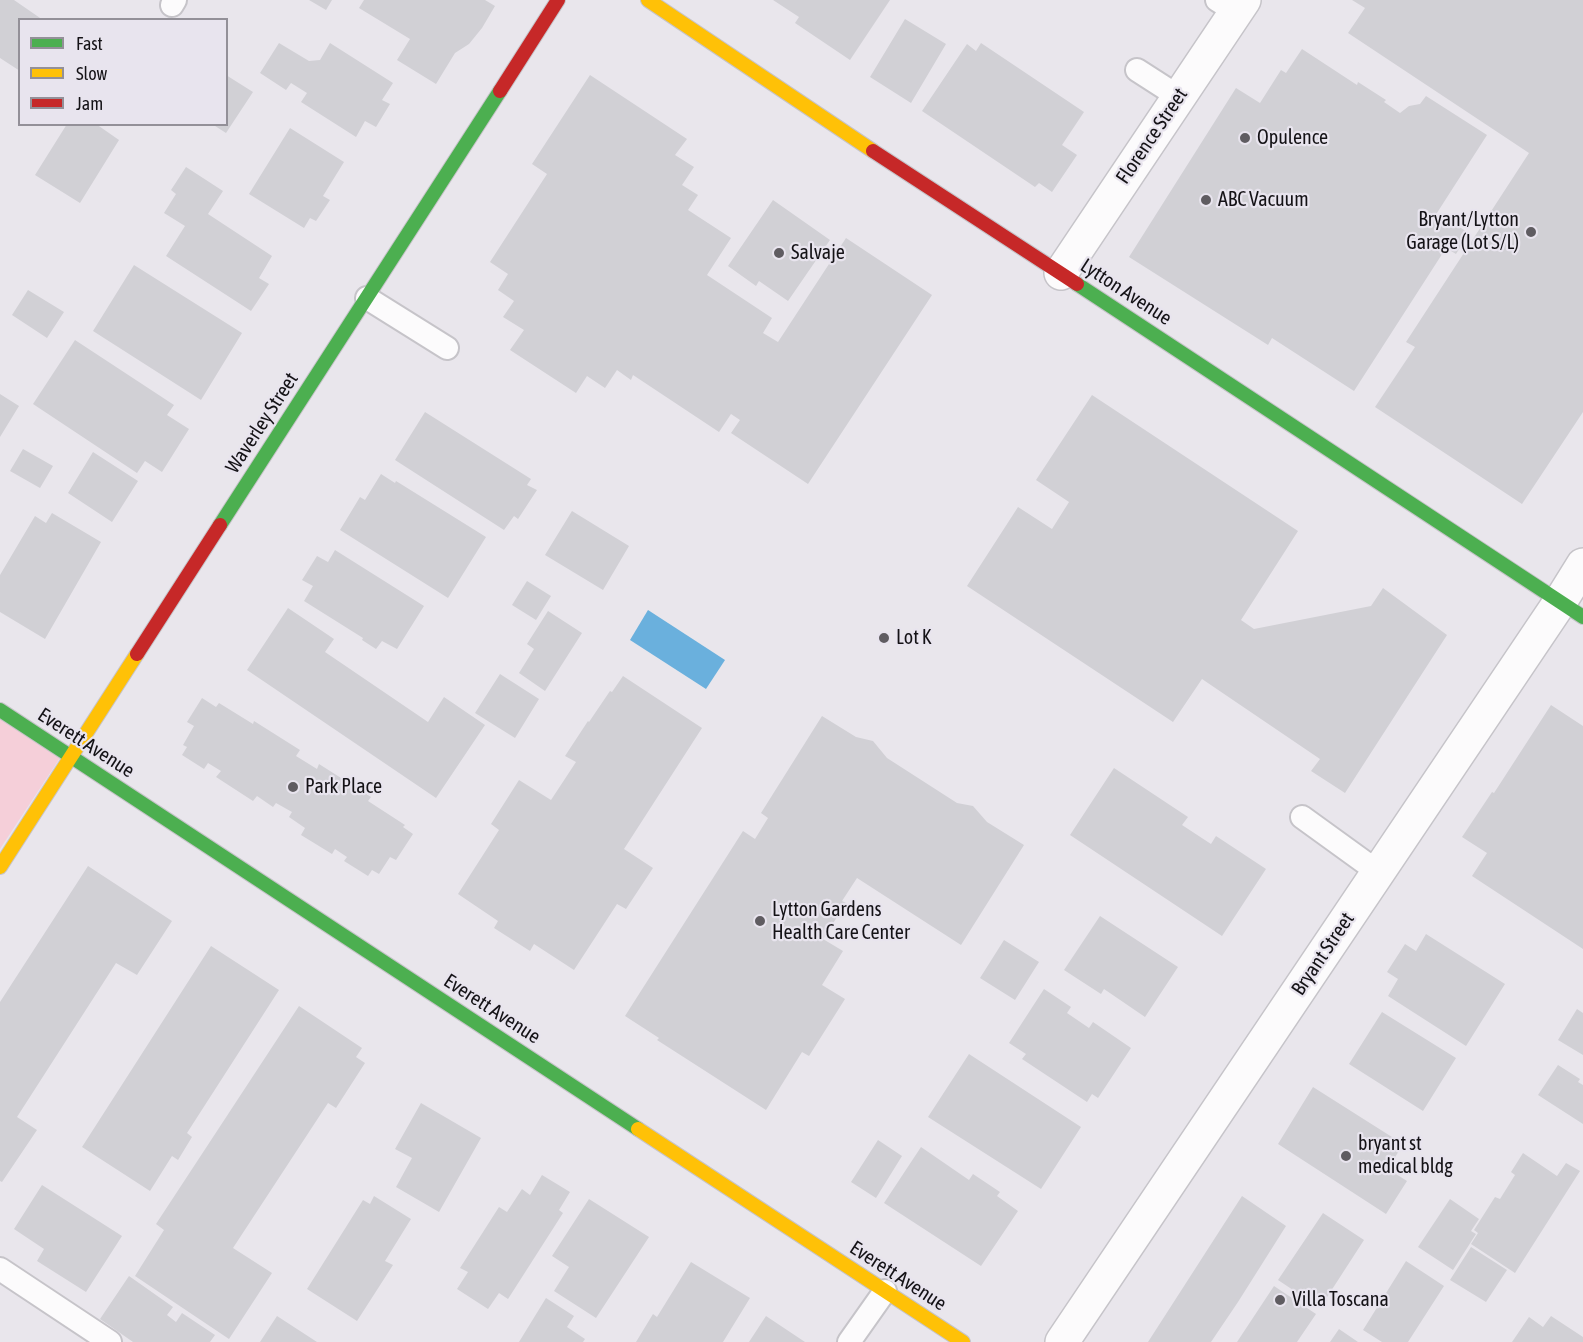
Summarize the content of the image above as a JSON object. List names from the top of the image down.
{
  "streets": {
    "street": [
      "Florence Street",
      "Lytton Avenue",
      "Waverley Street",
      "Everett Avenue",
      "Bryant Street"
    ]
  },
  "crossings": [
    ["Florence Street", "Lytton Avenue"],
    ["Lytton Avenue", "Bryant Street"],
    ["Waverley Street", "Everett Avenue"]
  ],
  "places": [
    "Opulence",
    "ABC Vacuum",
    "Bryant/Lytton Garage (Lot S/L)",
    "Salvaje",
    "Lot K",
    "Park Place",
    "Lytton Gardens Health Care Center",
    "bryant st medical bldg",
    "Villa Toscana"
  ],
  "legend": ["Fast", "Slow", "Jam"]
}
